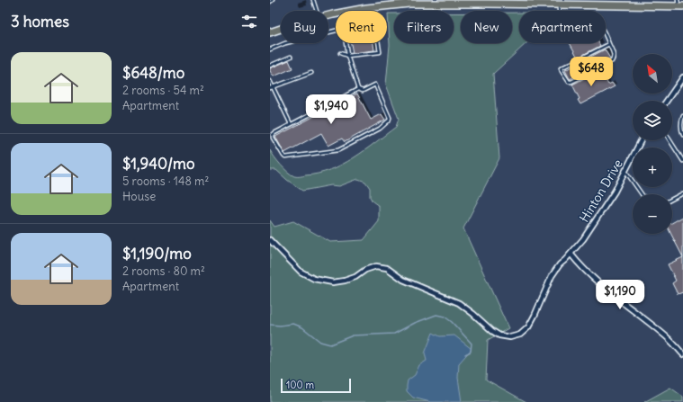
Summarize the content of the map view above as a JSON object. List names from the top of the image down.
{
  "streets": {
    "street": ["Hinton Drive"]
  },
  "scale_bar": "100 m",
  "north": "top left",
  "page": {
    "heading": "3 homes",
    "chip": [
      "Buy",
      "Rent",
      "Filters",
      "New",
      "Apartment"
    ],
    "list": [
      {
        "name": "$648/mo",
        "note": "2 rooms · 54 m² · Apartment"
      },
      {
        "name": "$1,940/mo",
        "note": "5 rooms · 148 m² · House"
      },
      {
        "name": "$1,190/mo",
        "note": "2 rooms · 80 m² · Apartment"
      }
    ],
    "map_buttons": ["+", "−"],
    "price": ["$648", "$1,940", "$1,190"],
    "scale": "100 m"
  }
}
